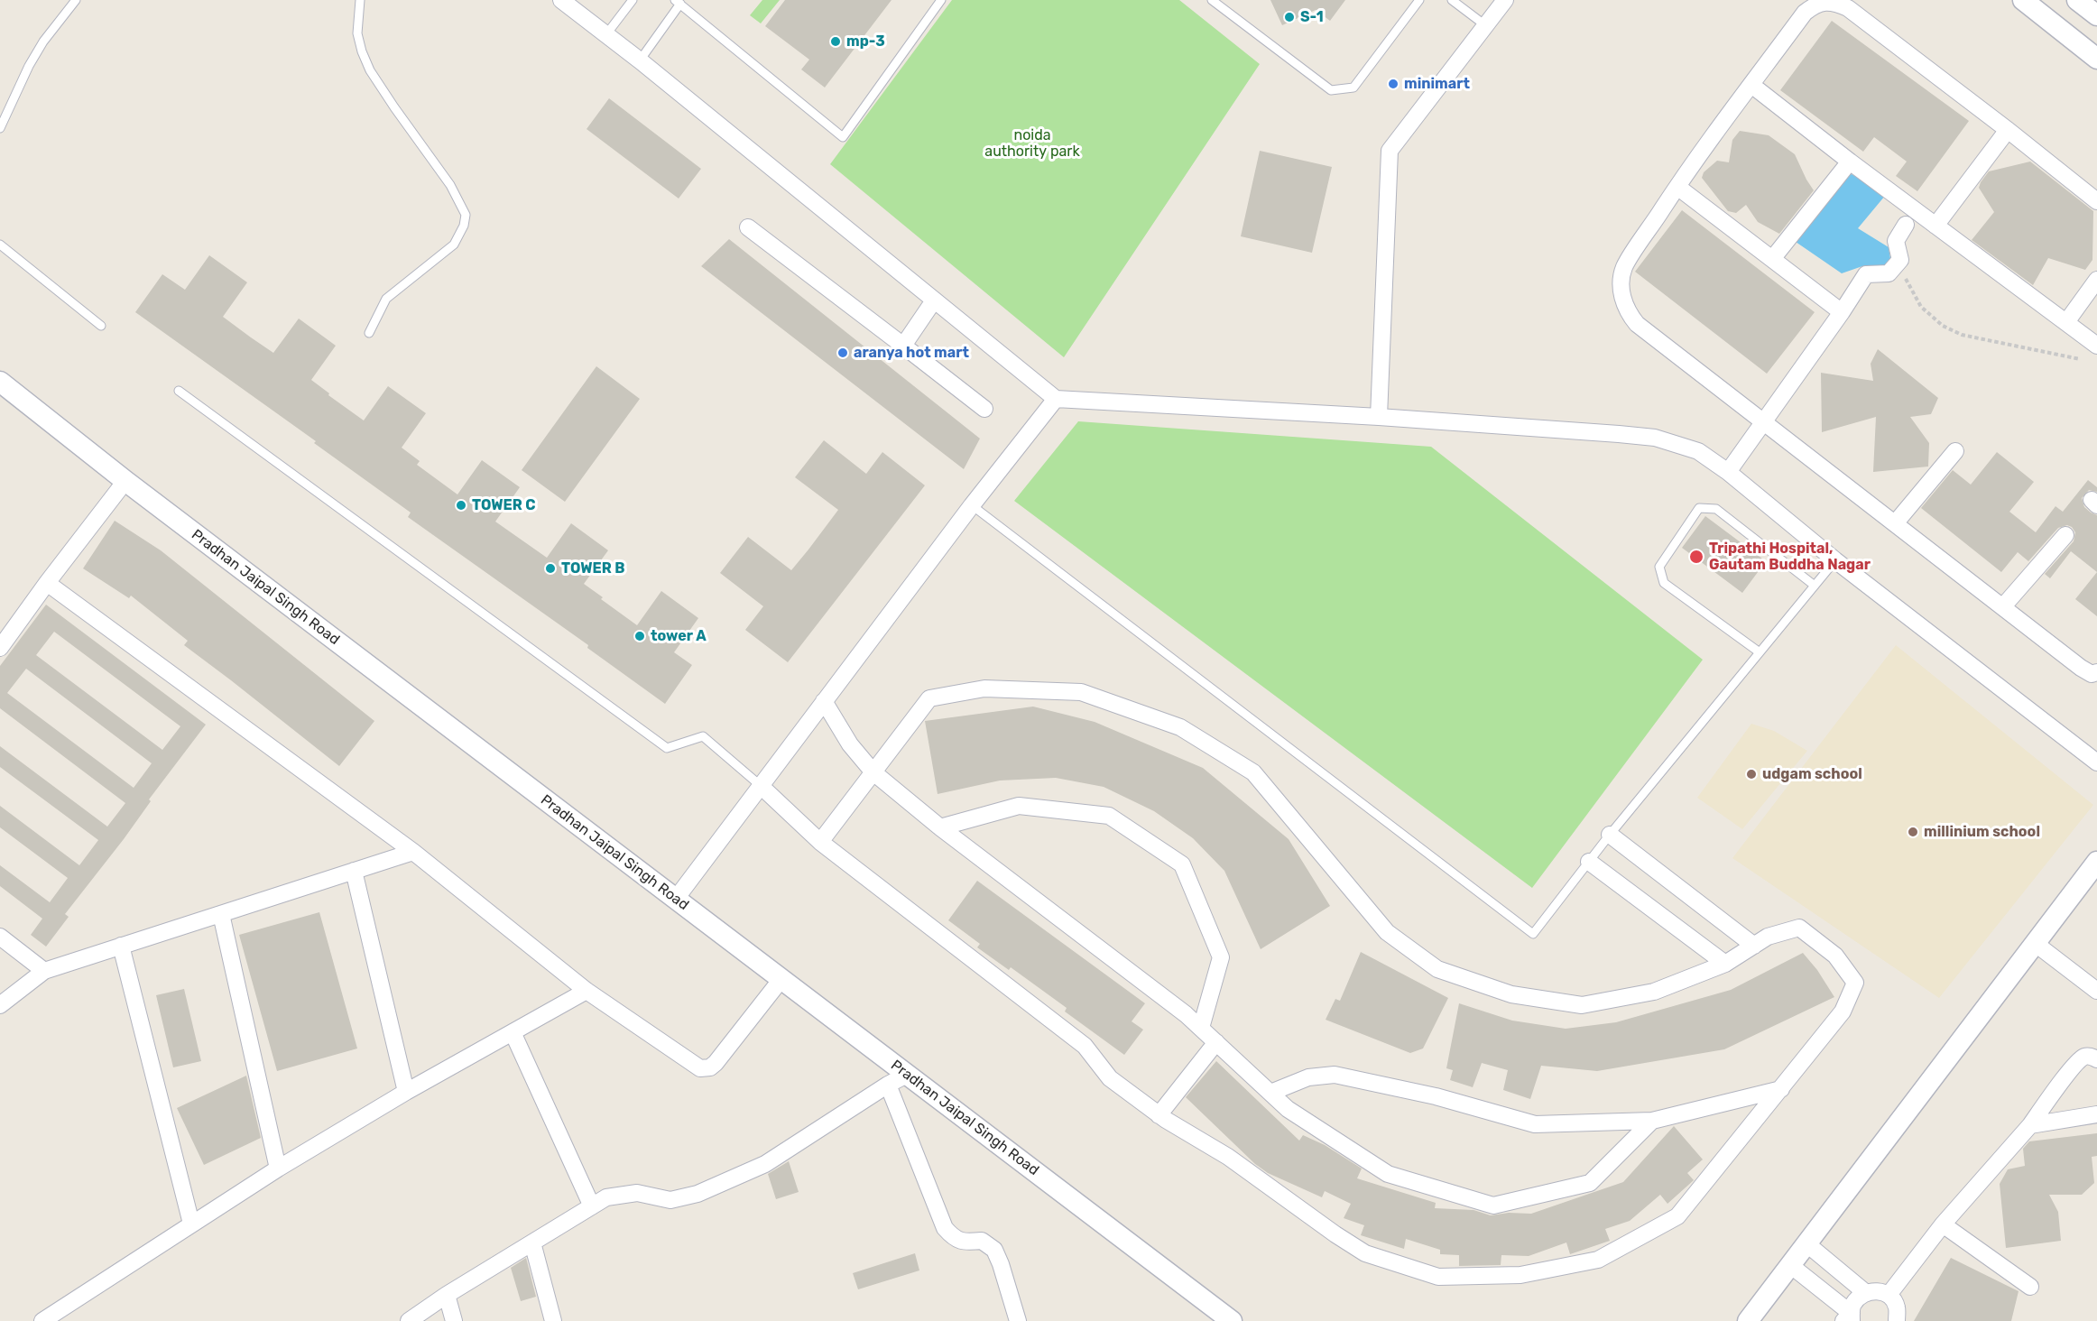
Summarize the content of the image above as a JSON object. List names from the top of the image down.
{
  "streets": {
    "street": ["Pradhan Jaipal Singh Road"]
  },
  "parks": ["noida authority park"],
  "places": [
    "S-1",
    "mp-3",
    "minimart",
    "aranya hot mart",
    "TOWER C",
    "Tripathi Hospital, Gautam Buddha Nagar",
    "TOWER B",
    "tower A",
    "udgam school",
    "millinium school"
  ]
}
